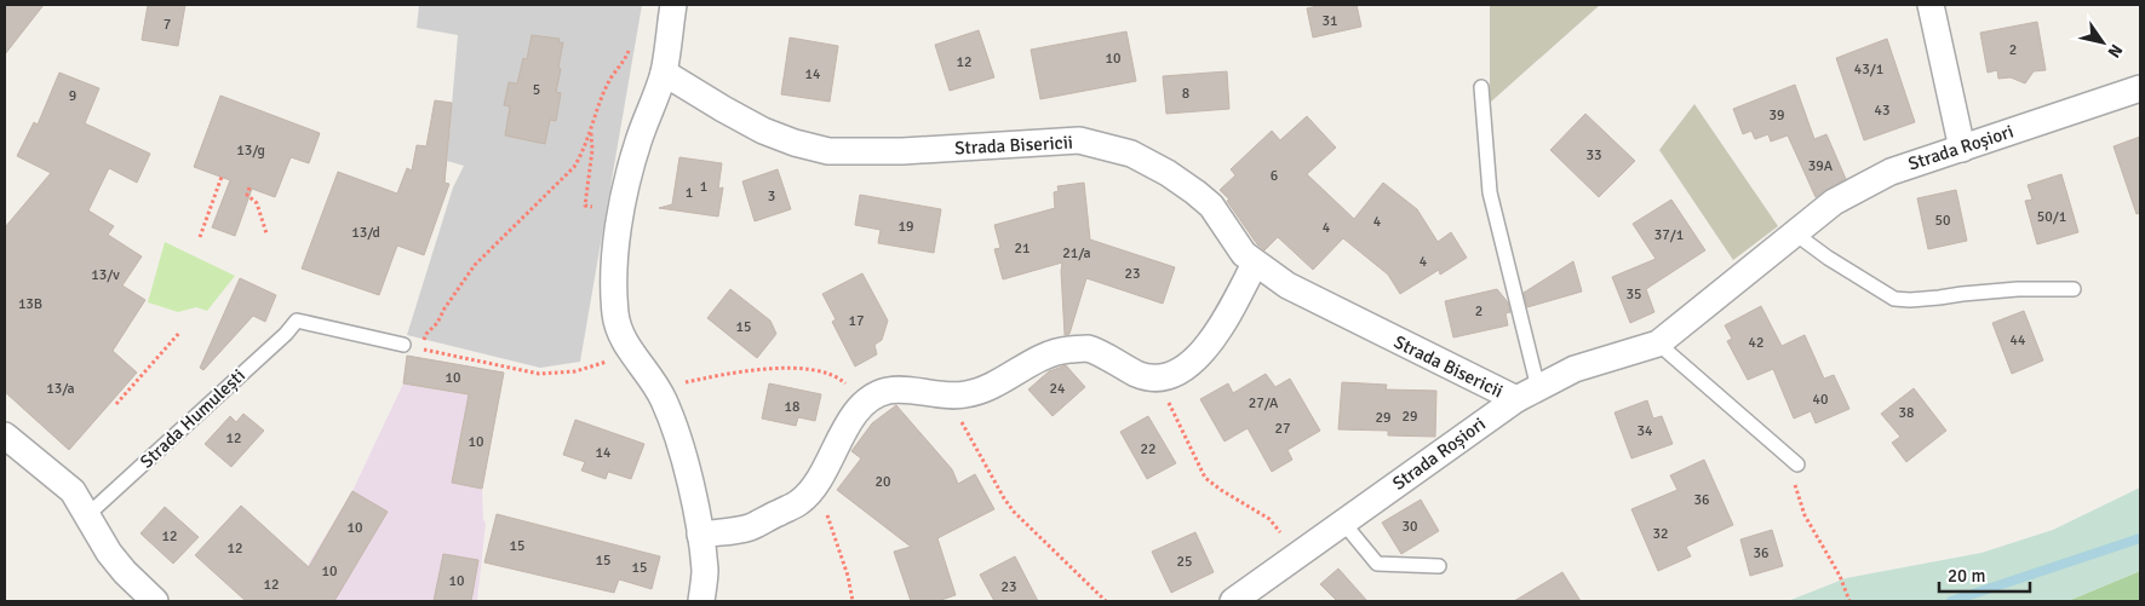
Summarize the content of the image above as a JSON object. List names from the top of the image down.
{
  "streets": {
    "street": ["Strada Bisericii", "Strada Roșiori"],
    "lane": ["Strada Humulești"]
  },
  "crossings": [
    ["Strada Bisericii", "Strada Roșiori"]
  ],
  "house_numbers": [
    "31",
    "7",
    "2",
    "10",
    "12",
    "43/1",
    "14",
    "5",
    "8",
    "9",
    "43",
    "39",
    "13/g",
    "33",
    "39A",
    "6",
    "1",
    "1",
    "3",
    "50/1",
    "50",
    "4",
    "19",
    "4",
    "13/d",
    "37/1",
    "21",
    "21/a",
    "4",
    "23",
    "13/v",
    "35",
    "13B",
    "2",
    "17",
    "15",
    "44",
    "42",
    "10",
    "13/a",
    "24",
    "40",
    "27/A",
    "18",
    "38",
    "29",
    "29",
    "27",
    "34",
    "12",
    "10",
    "22",
    "14",
    "20",
    "36",
    "30",
    "10",
    "32",
    "12",
    "15",
    "12",
    "36",
    "15",
    "25",
    "15",
    "10",
    "10",
    "12",
    "23"
  ],
  "scale_bar": "20 m",
  "north": "bottom right"
}
